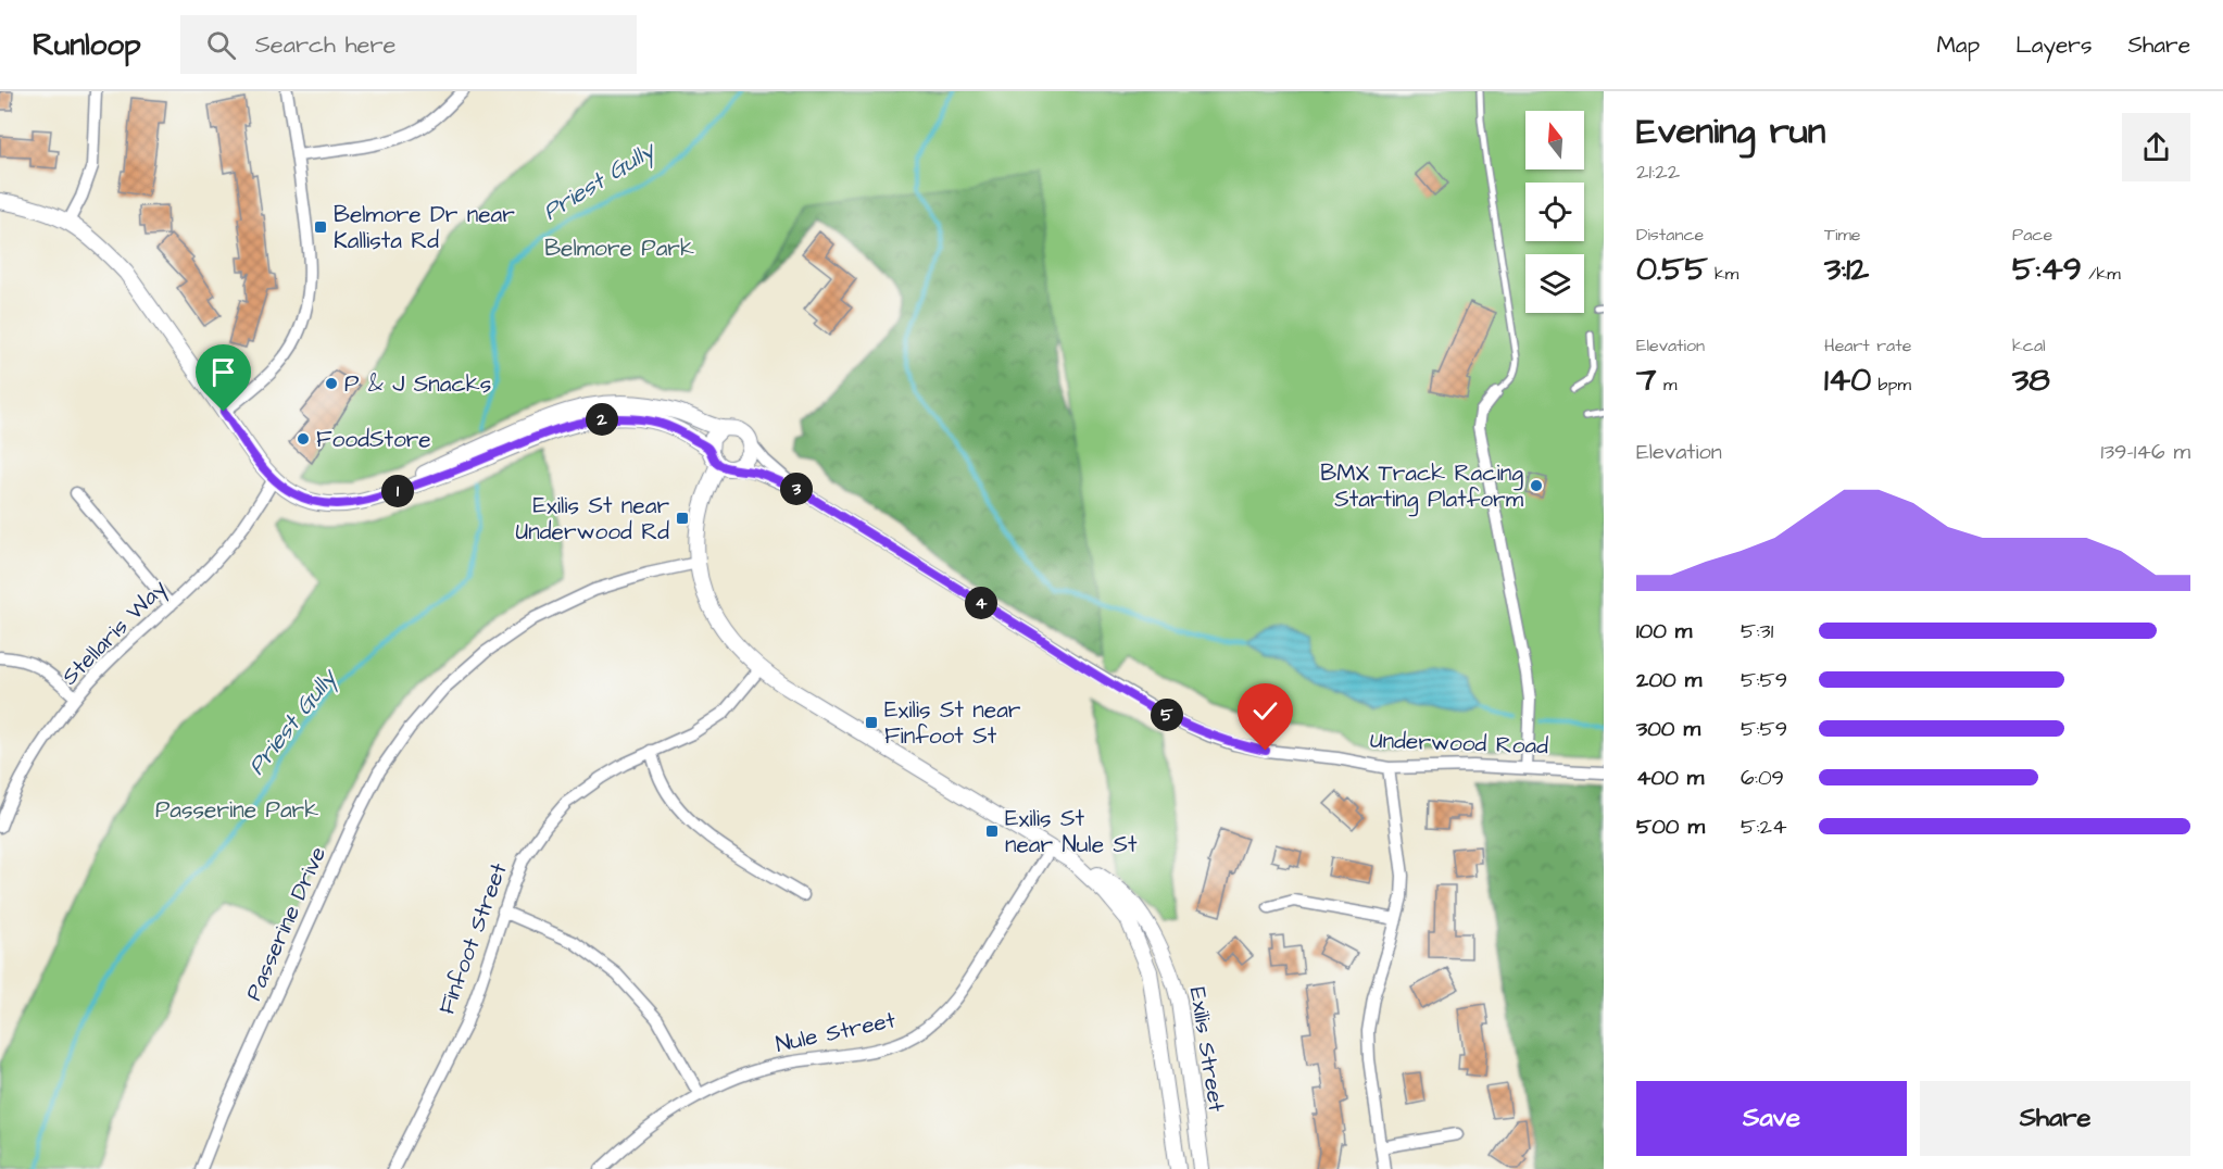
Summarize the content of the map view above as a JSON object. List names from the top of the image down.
{
  "streets": {
    "street": [
      "Stellaris Way",
      "Underwood Road",
      "Passerine Drive",
      "Finfoot Street",
      "Nule Street",
      "Exilis Street"
    ]
  },
  "crossings": [
    ["Stellaris Way", "Underwood Road"],
    ["Underwood Road", "Exilis Street"],
    ["Passerine Drive", "Exilis Street"],
    ["Finfoot Street", "Exilis Street"],
    ["Nule Street", "Exilis Street"]
  ],
  "water": ["Priest Gully"],
  "parks": ["Belmore Park", "Passerine Park"],
  "places": {
    "transit": [
      "Belmore Dr near Kallista Rd",
      "Exilis St near Underwood Rd",
      "Exilis St near Finfoot St",
      "Exilis St near Nule St"
    ],
    "other": ["P & J Snacks", "FoodStore", "BMX Track Racing Starting Platform"]
  },
  "north": "top",
  "page": {
    "header": "Runloop",
    "search": "Search here",
    "nav": ["Map", "Layers", "Share"],
    "heading": ["Evening run", "21:22"],
    "stats": [
      ["Distance", "0.55 km"],
      ["Time", "3:12"],
      ["Pace", "5:49 /km"],
      ["Elevation", "7 m"],
      ["Heart rate", "140 bpm"],
      ["kcal", "38"]
    ],
    "pins": [
      "2",
      "3",
      "1",
      "4",
      "5"
    ],
    "chart": ["Elevation", "139–146 m"],
    "list": [
      {
        "name": "100 m",
        "note": "5:31"
      },
      {
        "name": "200 m",
        "note": "5:59"
      },
      {
        "name": "300 m",
        "note": "5:59"
      },
      {
        "name": "400 m",
        "note": "6:09"
      },
      {
        "name": "500 m",
        "note": "5:24"
      }
    ],
    "buttons": ["Save", "Share"]
  }
}
